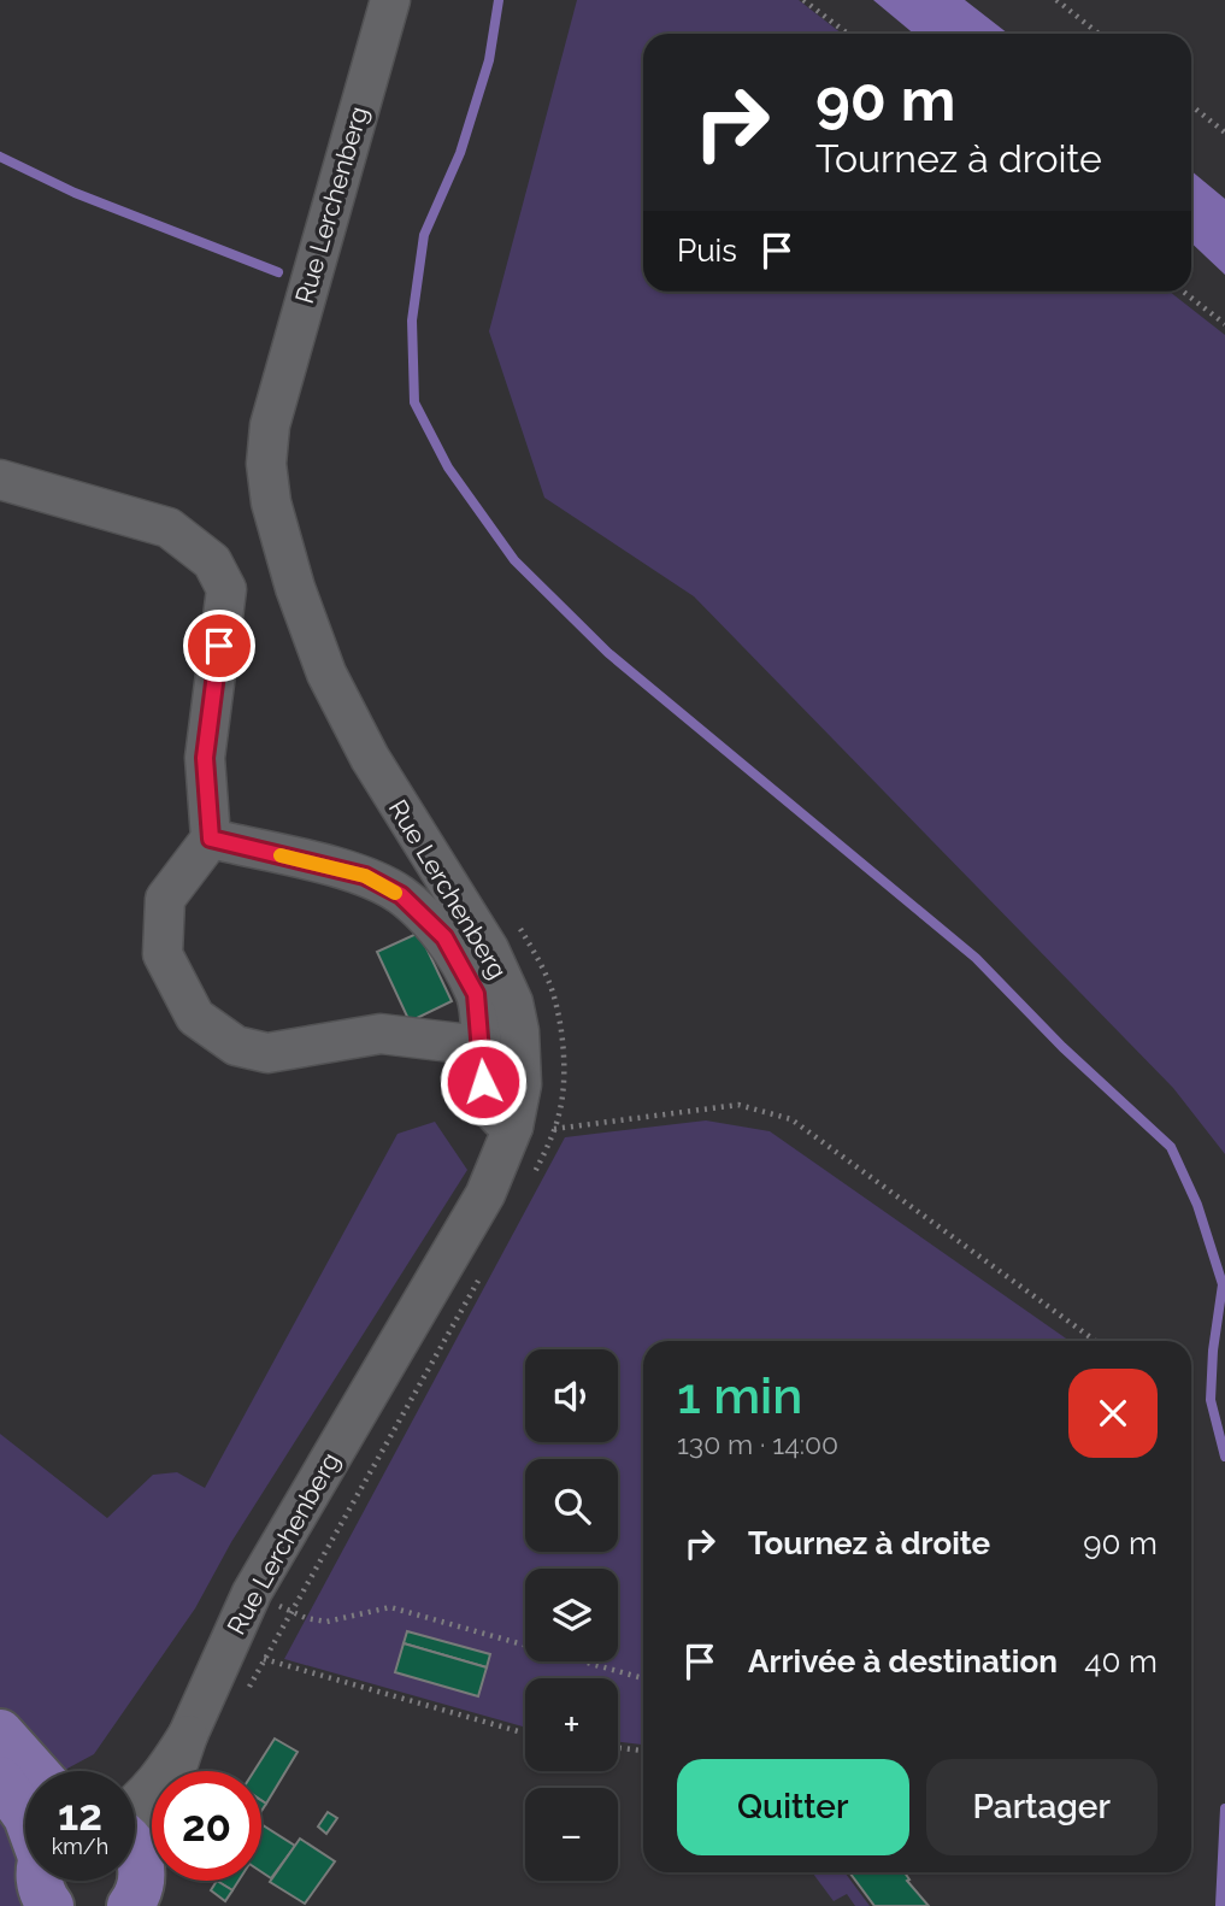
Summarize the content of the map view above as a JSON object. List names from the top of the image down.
{
  "streets": {
    "street": ["Rue Lerchenberg"]
  },
  "page": {
    "turn": ["90 m", "Tournez à droite"],
    "then": "Puis",
    "heading": ["1 min", "130 m · 14:00"],
    "map_buttons": ["+", "−"],
    "list": [
      {
        "name": "Tournez à droite",
        "value": "90 m"
      },
      {
        "name": "Arrivée à destination",
        "value": "40 m"
      }
    ],
    "buttons": ["Quitter", "Partager"],
    "speed": "12 km/h",
    "limit": "20"
  }
}
